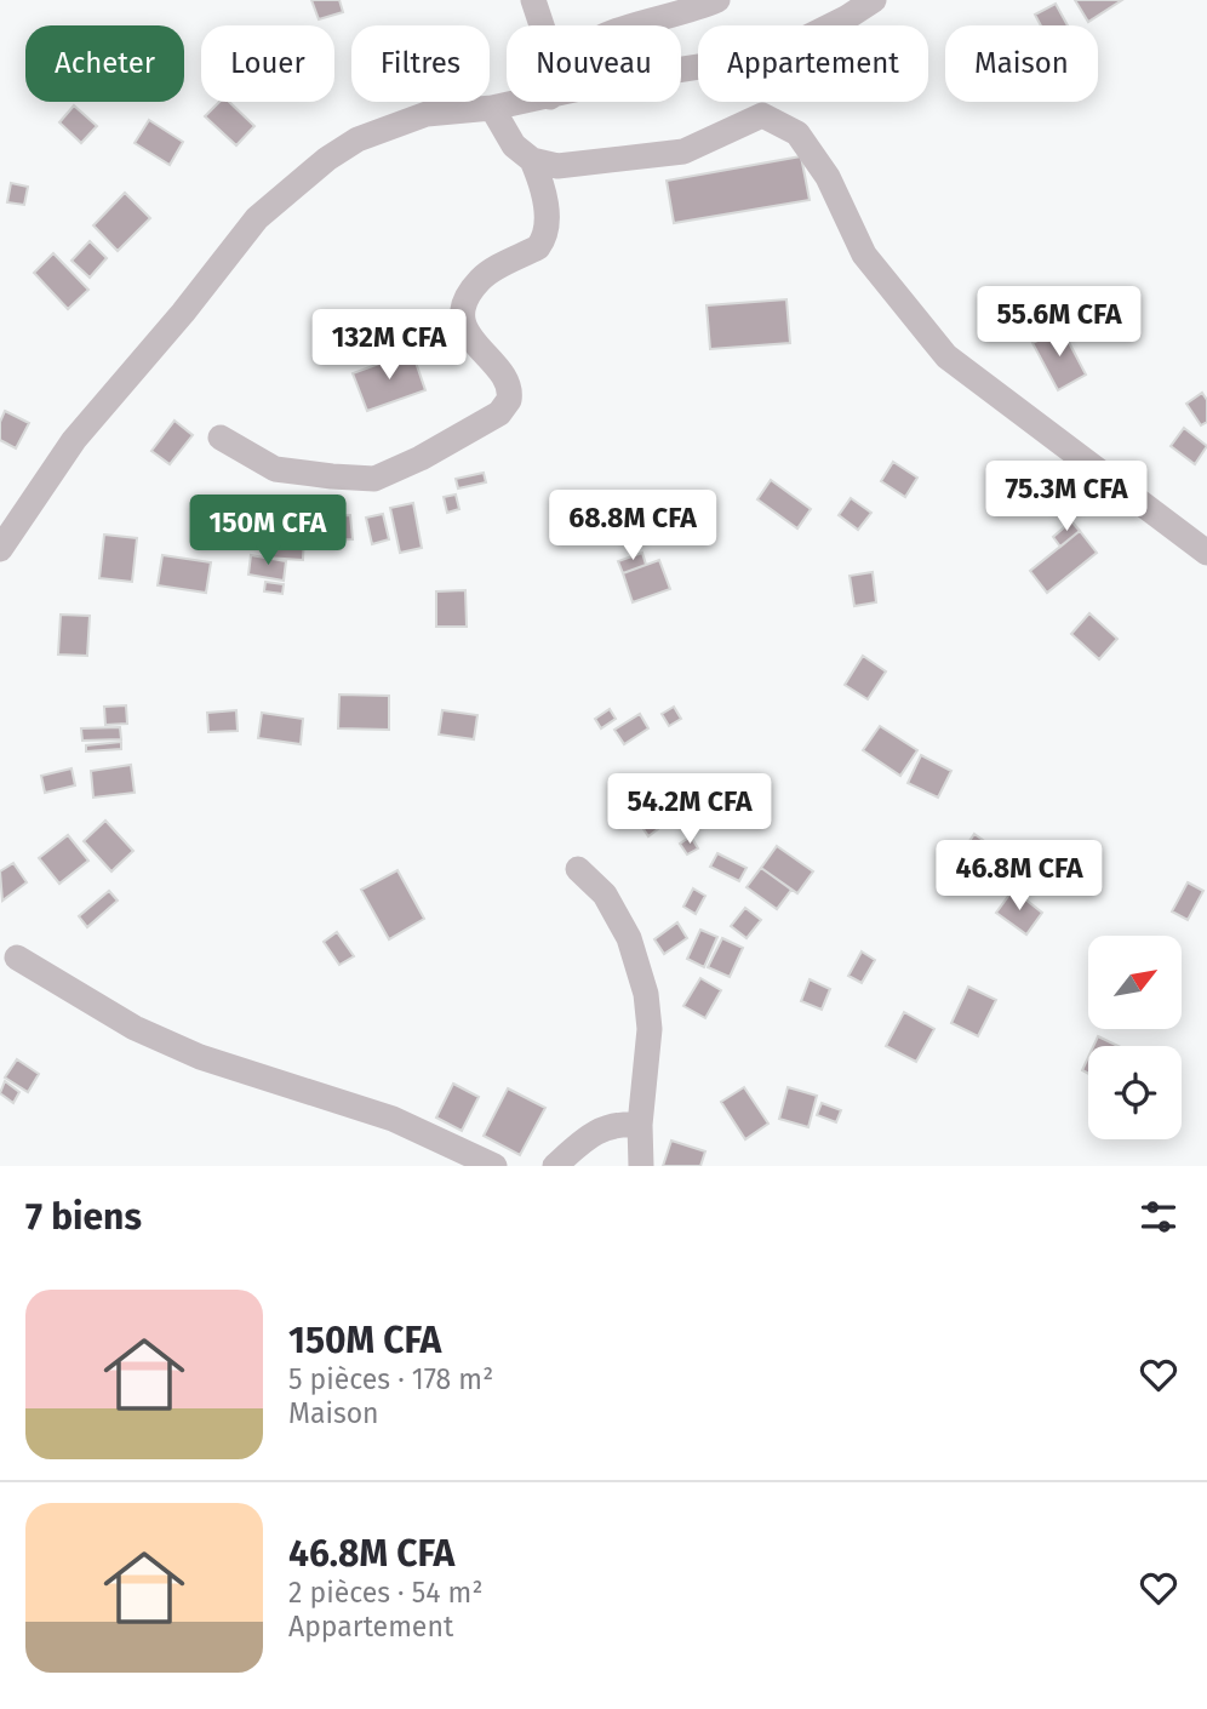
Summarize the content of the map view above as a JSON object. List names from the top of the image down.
{
  "north": "top right",
  "page": {
    "chip": [
      "Acheter",
      "Louer",
      "Filtres",
      "Nouveau",
      "Appartement",
      "Maison"
    ],
    "price": [
      "55.6M CFA",
      "132M CFA",
      "75.3M CFA",
      "68.8M CFA",
      "150M CFA",
      "54.2M CFA",
      "46.8M CFA"
    ],
    "heading": "7 biens",
    "list": [
      {
        "name": "150M CFA",
        "note": "5 pièces · 178 m² · Maison"
      },
      {
        "name": "46.8M CFA",
        "note": "2 pièces · 54 m² · Appartement"
      }
    ]
  }
}
